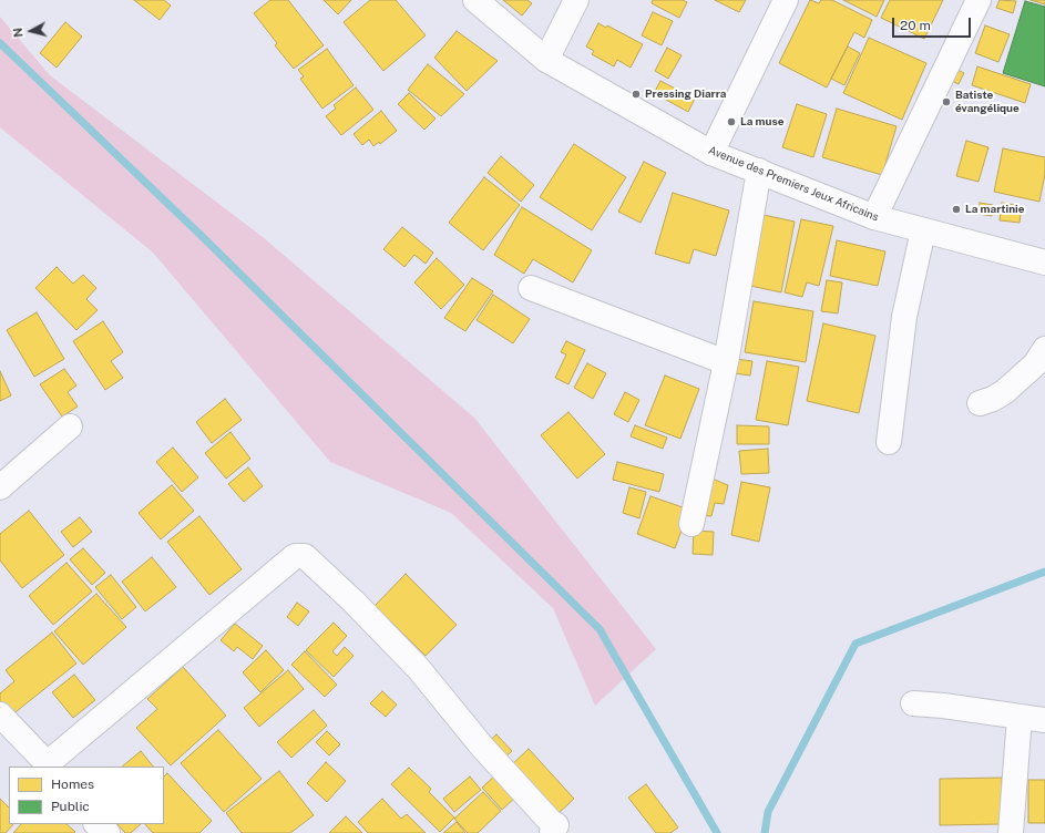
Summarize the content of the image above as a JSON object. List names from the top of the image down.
{
  "streets": {
    "street": ["Avenue des Premiers Jeux Africains"]
  },
  "places": [
    "Pressing Diarra",
    "Batiste évangélique",
    "La muse",
    "La martinie"
  ],
  "legend": ["Homes", "Public"],
  "scale_bar": "20 m",
  "north": "left"
}
